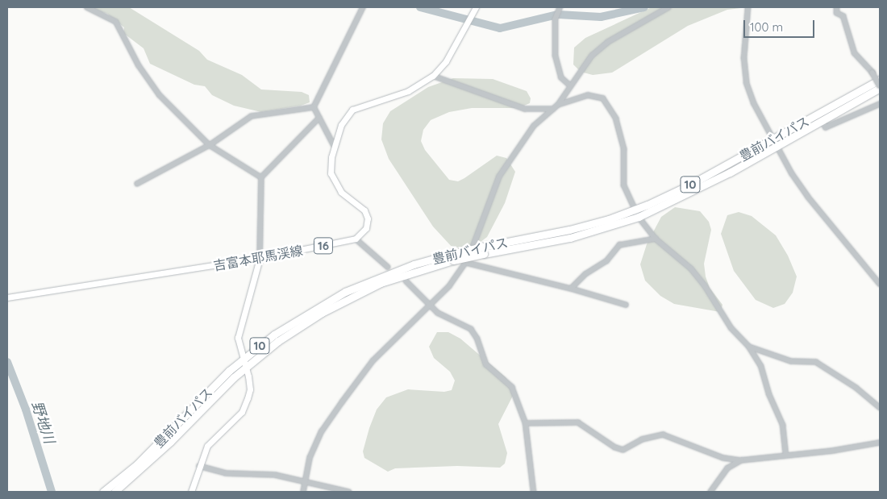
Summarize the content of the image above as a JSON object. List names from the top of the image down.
{
  "streets": {
    "highway": ["豊前バイパス", "10"],
    "main road": ["16", "吉富本耶馬渓線"]
  },
  "water": ["野地川"],
  "scale_bar": "100 m"
}
